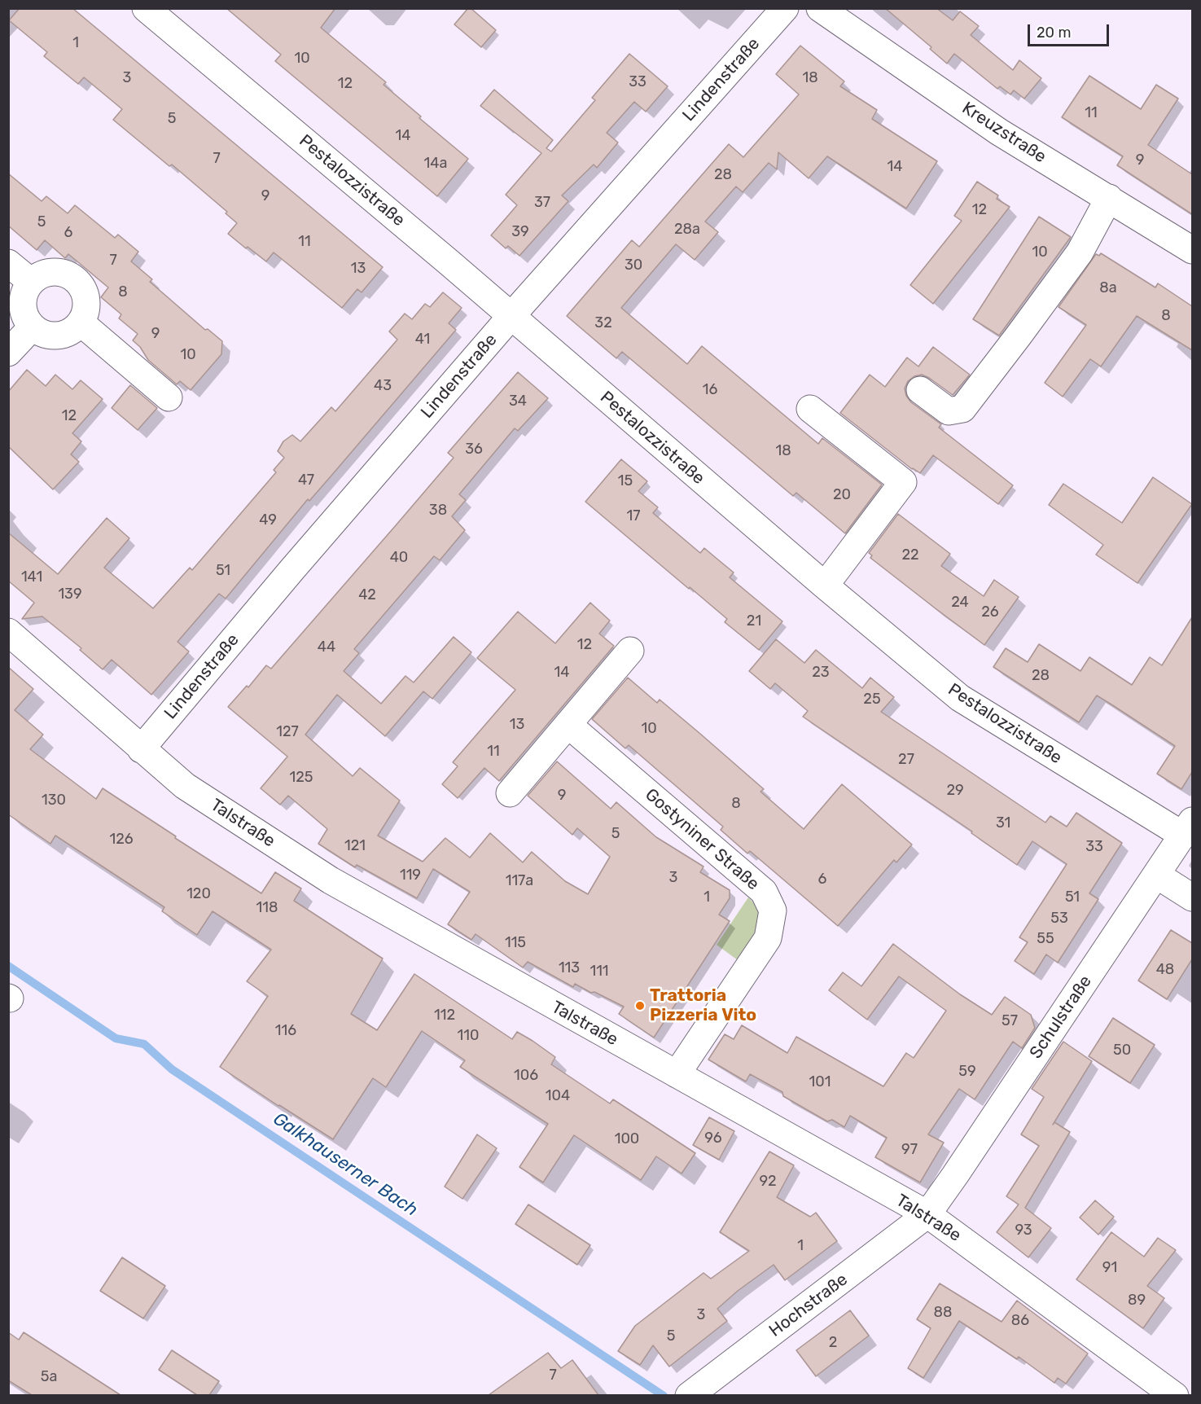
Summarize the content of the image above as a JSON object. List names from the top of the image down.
{
  "streets": {
    "street": [
      "Lindenstraße",
      "Kreuzstraße",
      "Pestalozzistraße",
      "Talstraße",
      "Gostyniner Straße",
      "Schulstraße",
      "Hochstraße"
    ]
  },
  "crossings": [
    ["Lindenstraße", "Pestalozzistraße"],
    ["Lindenstraße", "Talstraße"],
    ["Pestalozzistraße", "Schulstraße"],
    ["Talstraße", "Gostyniner Straße"],
    ["Talstraße", "Schulstraße"],
    ["Talstraße", "Hochstraße"],
    ["Schulstraße", "Hochstraße"]
  ],
  "water": ["Galkhauserner Bach"],
  "places": ["Trattoria Pizzeria Vito"],
  "house_numbers": [
    "1",
    "10",
    "3",
    "18",
    "33",
    "12",
    "11",
    "5",
    "14",
    "7",
    "9",
    "14a",
    "14",
    "28",
    "9",
    "37",
    "12",
    "5",
    "28a",
    "39",
    "6",
    "11",
    "10",
    "7",
    "30",
    "13",
    "8a",
    "8",
    "8",
    "32",
    "9",
    "41",
    "10",
    "43",
    "16",
    "34",
    "12",
    "36",
    "18",
    "47",
    "15",
    "20",
    "38",
    "17",
    "49",
    "22",
    "40",
    "51",
    "141",
    "139",
    "42",
    "24",
    "26",
    "21",
    "12",
    "44",
    "14",
    "23",
    "28",
    "25",
    "13",
    "10",
    "127",
    "11",
    "27",
    "125",
    "29",
    "9",
    "130",
    "8",
    "31",
    "5",
    "126",
    "121",
    "33",
    "119",
    "3",
    "6",
    "117a",
    "120",
    "1",
    "51",
    "118",
    "53",
    "55",
    "115",
    "113",
    "48",
    "111",
    "112",
    "57",
    "116",
    "110",
    "50",
    "59",
    "106",
    "101",
    "104",
    "96",
    "100",
    "97",
    "92",
    "93",
    "1",
    "91",
    "89",
    "88",
    "3",
    "86",
    "5",
    "2",
    "7",
    "5a"
  ],
  "scale_bar": "20 m"
}
